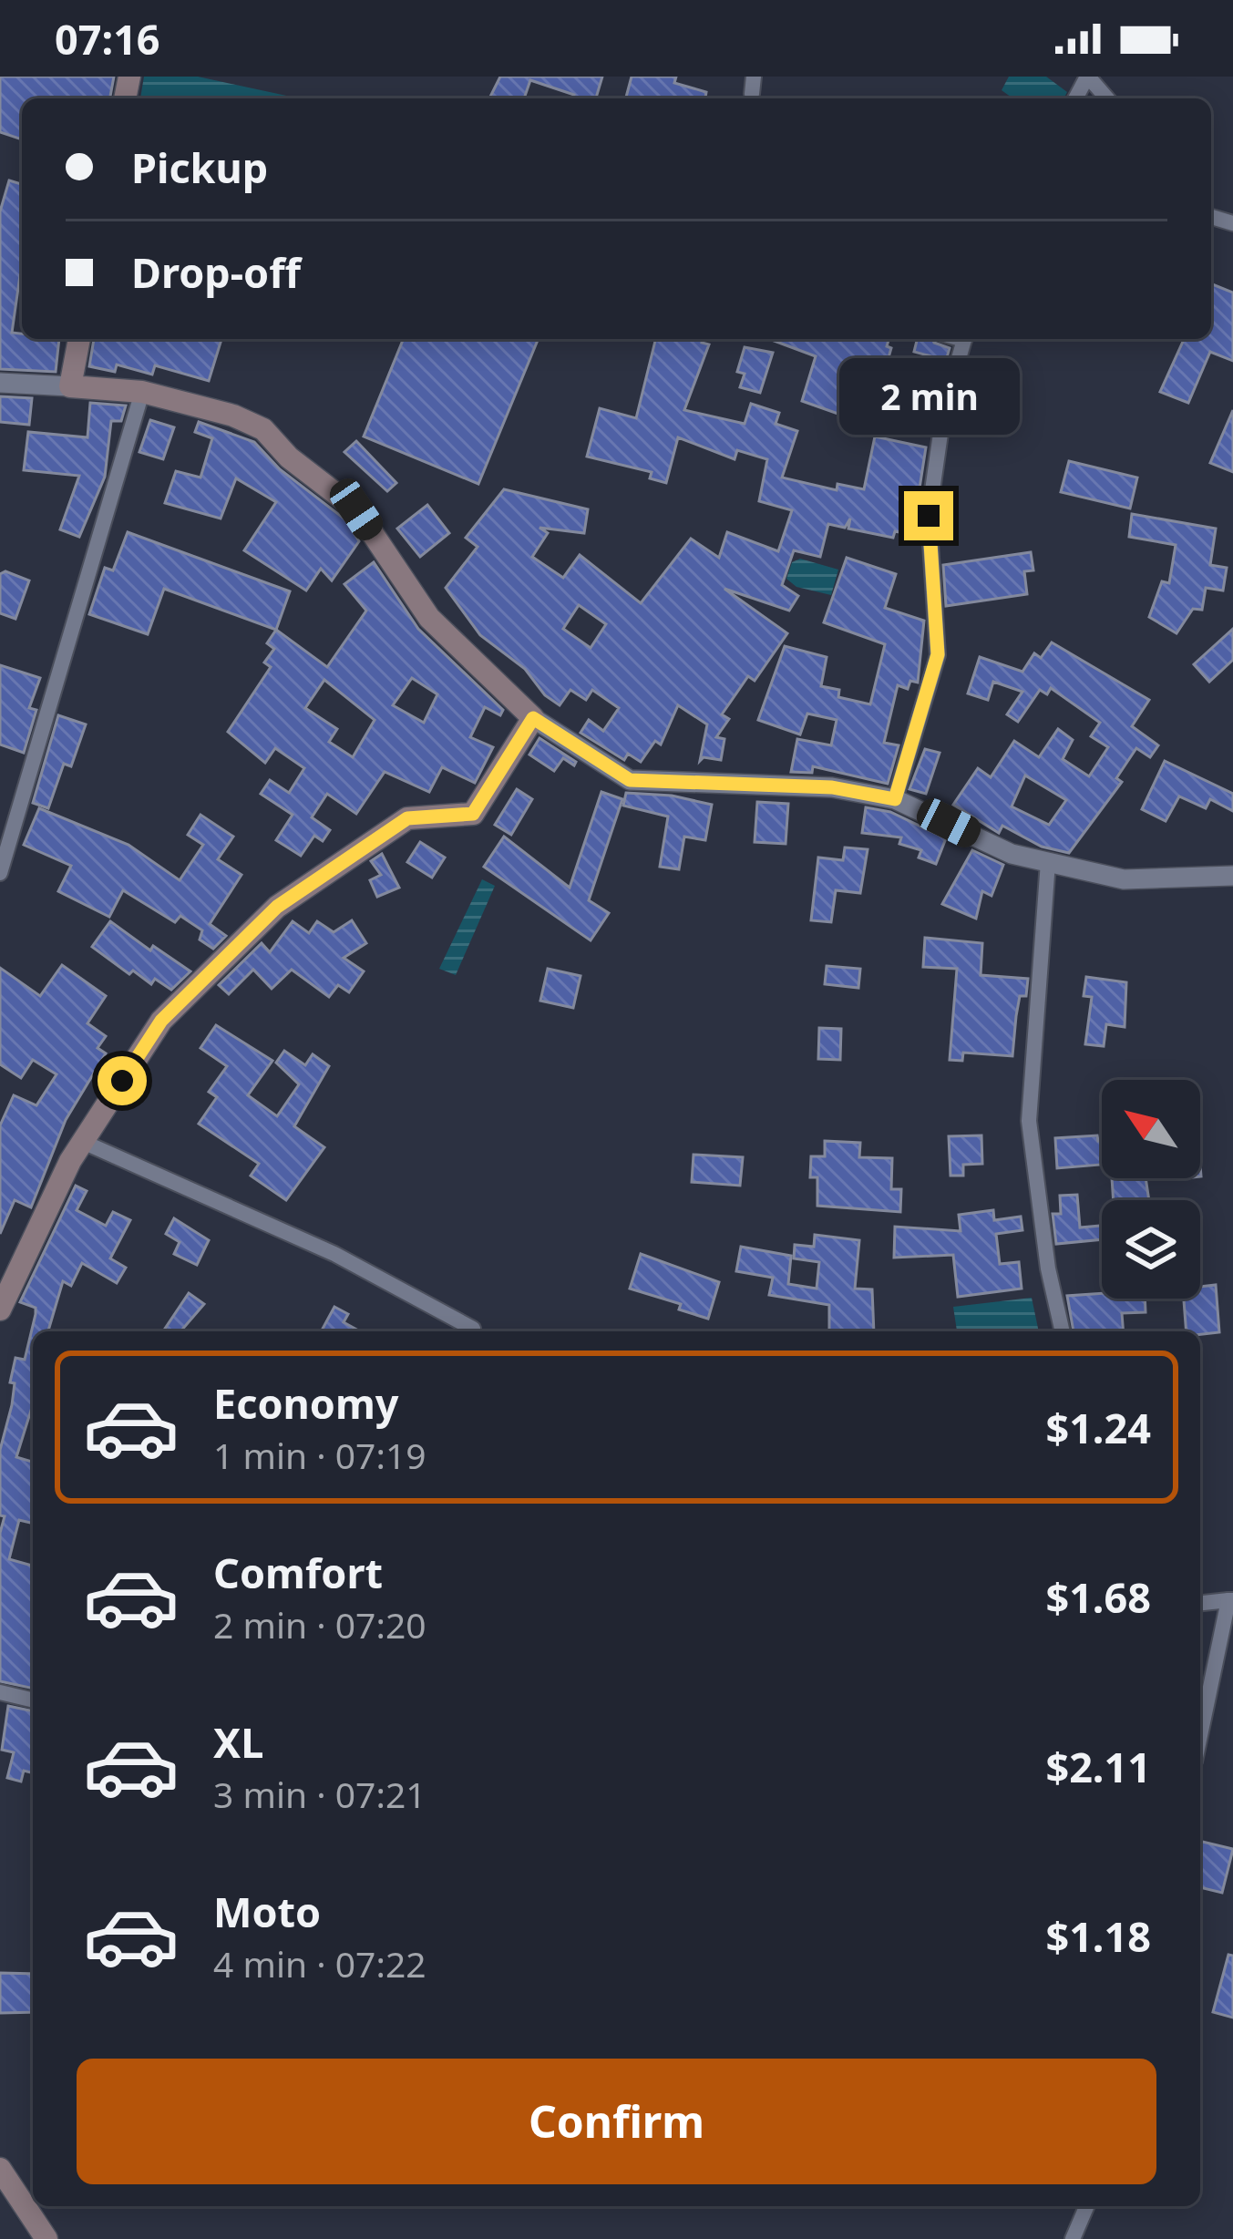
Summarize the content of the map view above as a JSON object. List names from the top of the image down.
{
  "north": "top left",
  "page": {
    "status": "07:16",
    "banner": ["Pickup", "Drop-off"],
    "bubble": "2 min",
    "list": [
      {
        "name": "Economy",
        "note": "1 min · 07:19",
        "value": "$1.24"
      },
      {
        "name": "Comfort",
        "note": "2 min · 07:20",
        "value": "$1.68"
      },
      {
        "name": "XL",
        "note": "3 min · 07:21",
        "value": "$2.11"
      },
      {
        "name": "Moto",
        "note": "4 min · 07:22",
        "value": "$1.18"
      }
    ],
    "buttons": "Confirm"
  }
}
